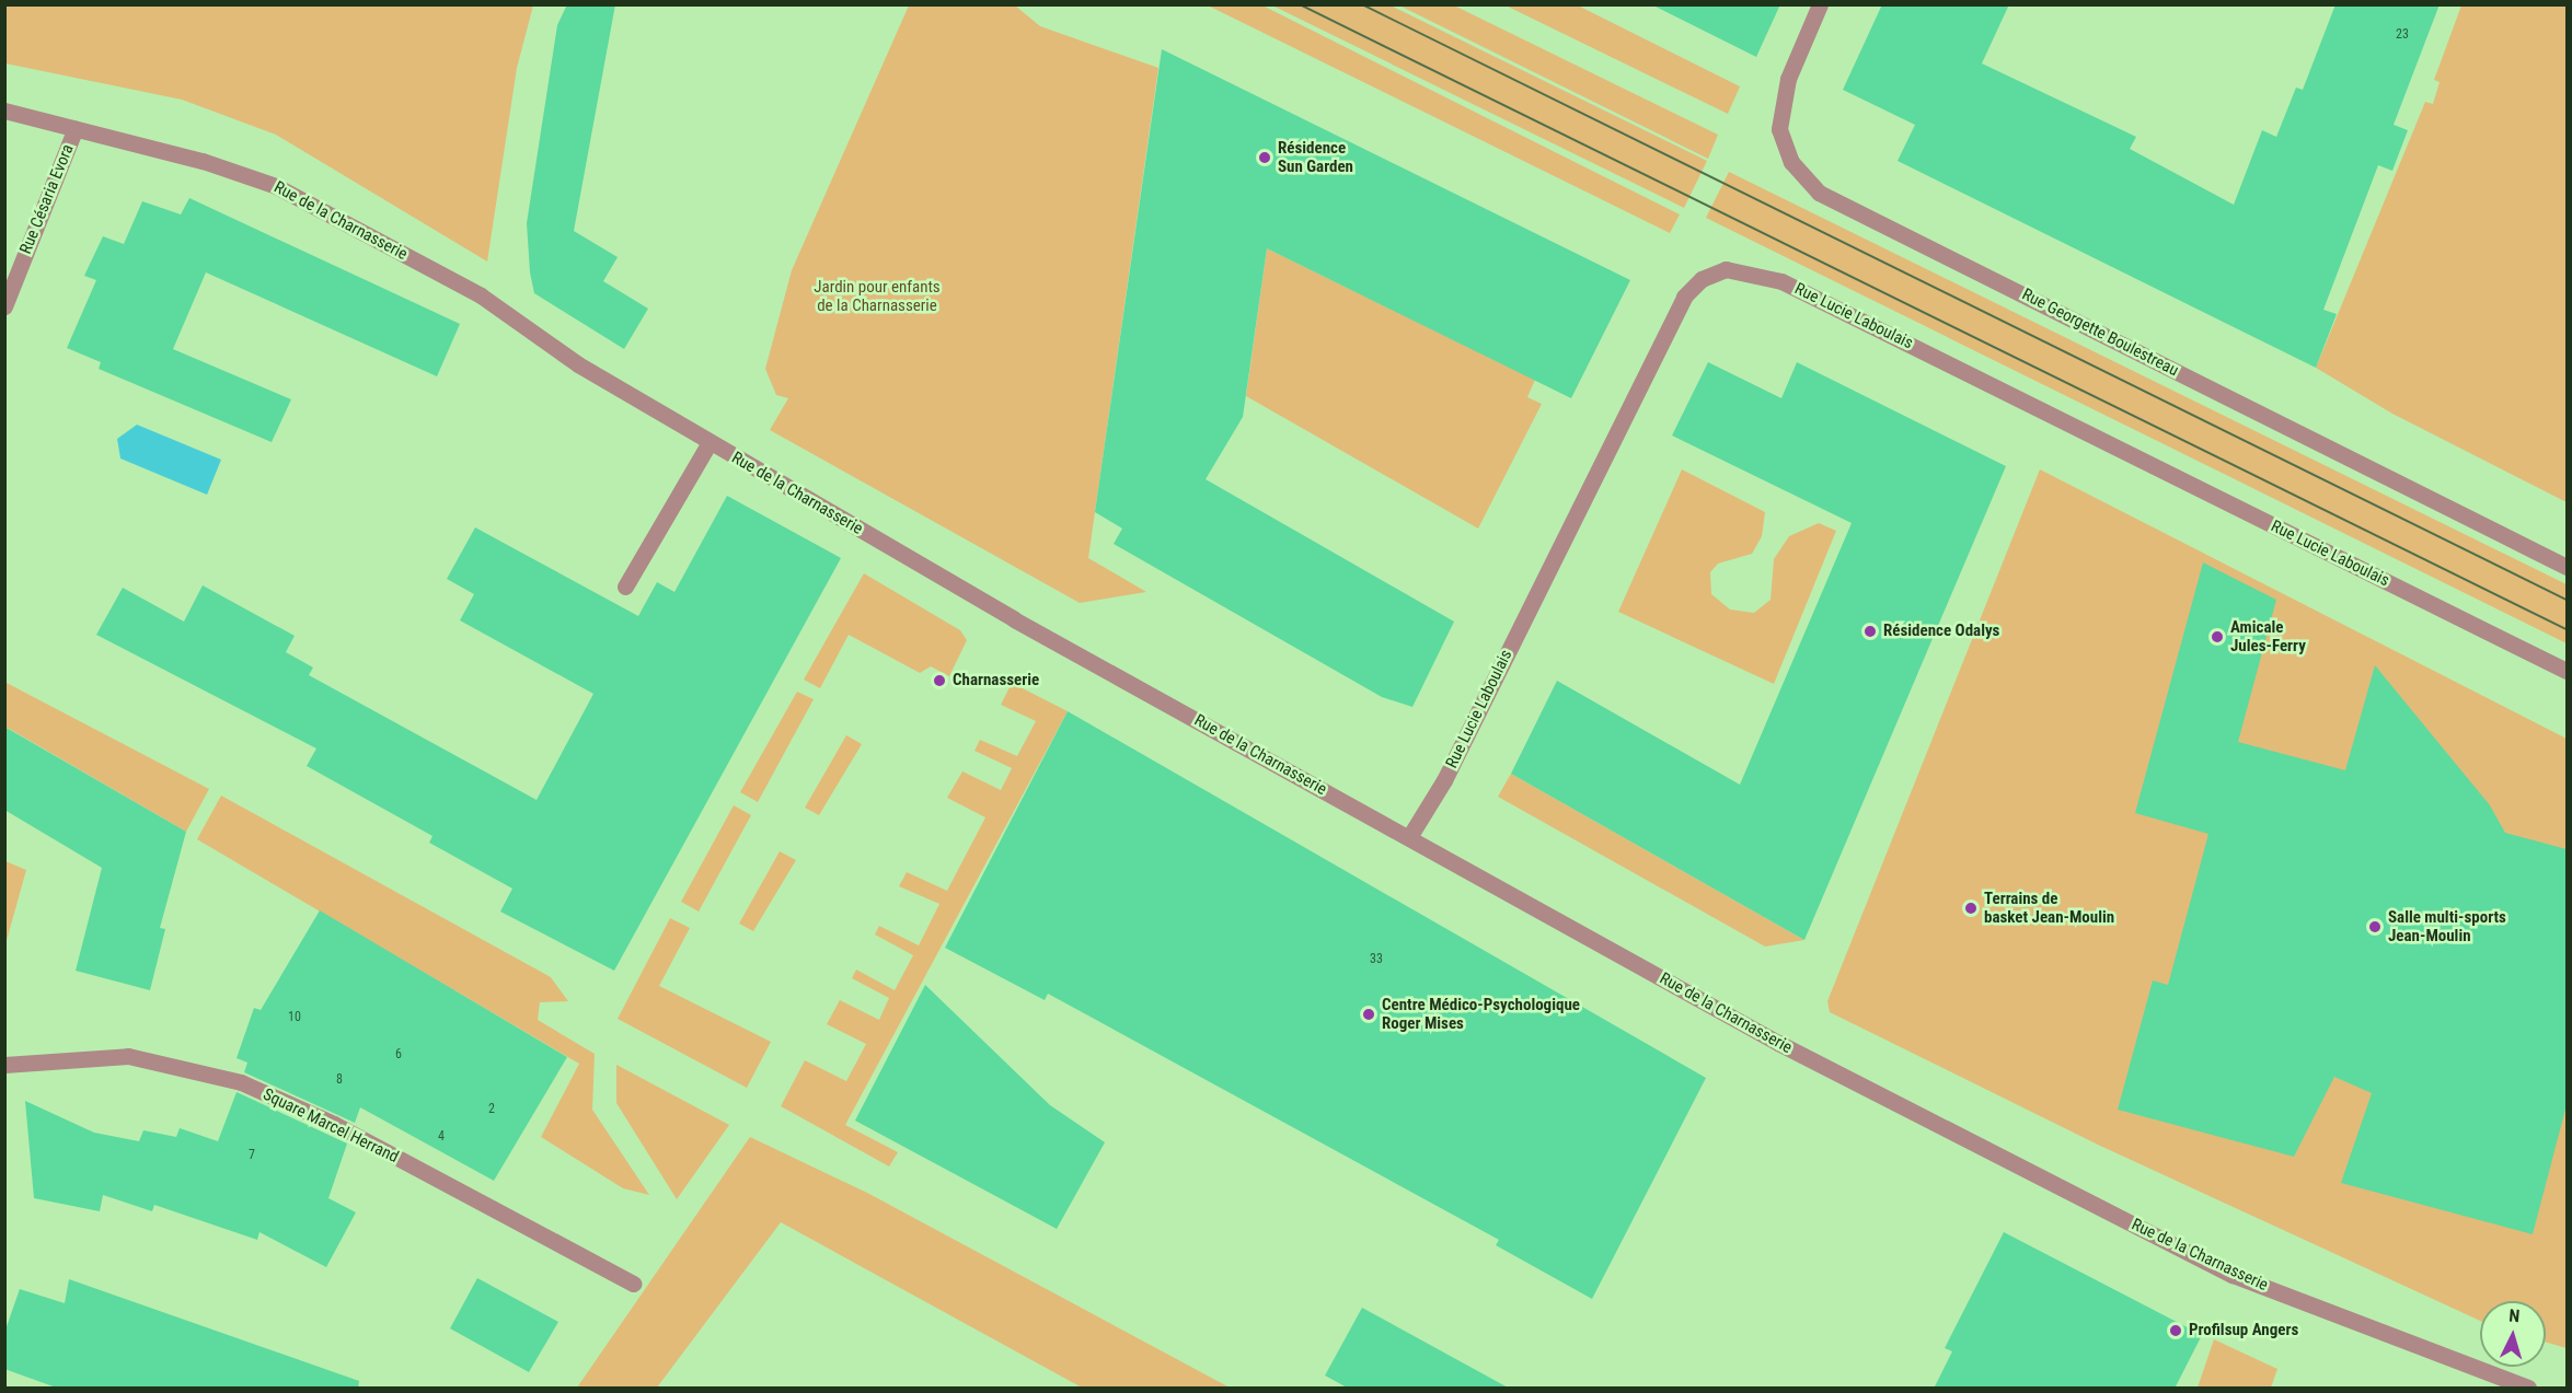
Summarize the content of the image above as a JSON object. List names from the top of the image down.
{
  "streets": {
    "street": [
      "Rue Césaria Evora",
      "Rue de la Charnasserie",
      "Rue Lucie Laboulais",
      "Rue Georgette Boulestreau",
      "Square Marcel Herrand"
    ]
  },
  "crossings": [
    ["Rue Césaria Evora", "Rue de la Charnasserie"],
    ["Rue de la Charnasserie", "Rue Lucie Laboulais"]
  ],
  "parks": ["Jardin pour enfants de la Charnasserie"],
  "places": [
    "Résidence Sun Garden",
    "Résidence Odalys",
    "Amicale Jules-Ferry",
    "Charnasserie",
    "Terrains de basket Jean-Moulin",
    "Salle multi-sports Jean-Moulin",
    "Centre Médico-Psychologique Roger Mises",
    "Profilsup Angers"
  ],
  "house_numbers": [
    "23",
    "33",
    "10",
    "6",
    "8",
    "2",
    "4",
    "7"
  ],
  "north": "top"
}
